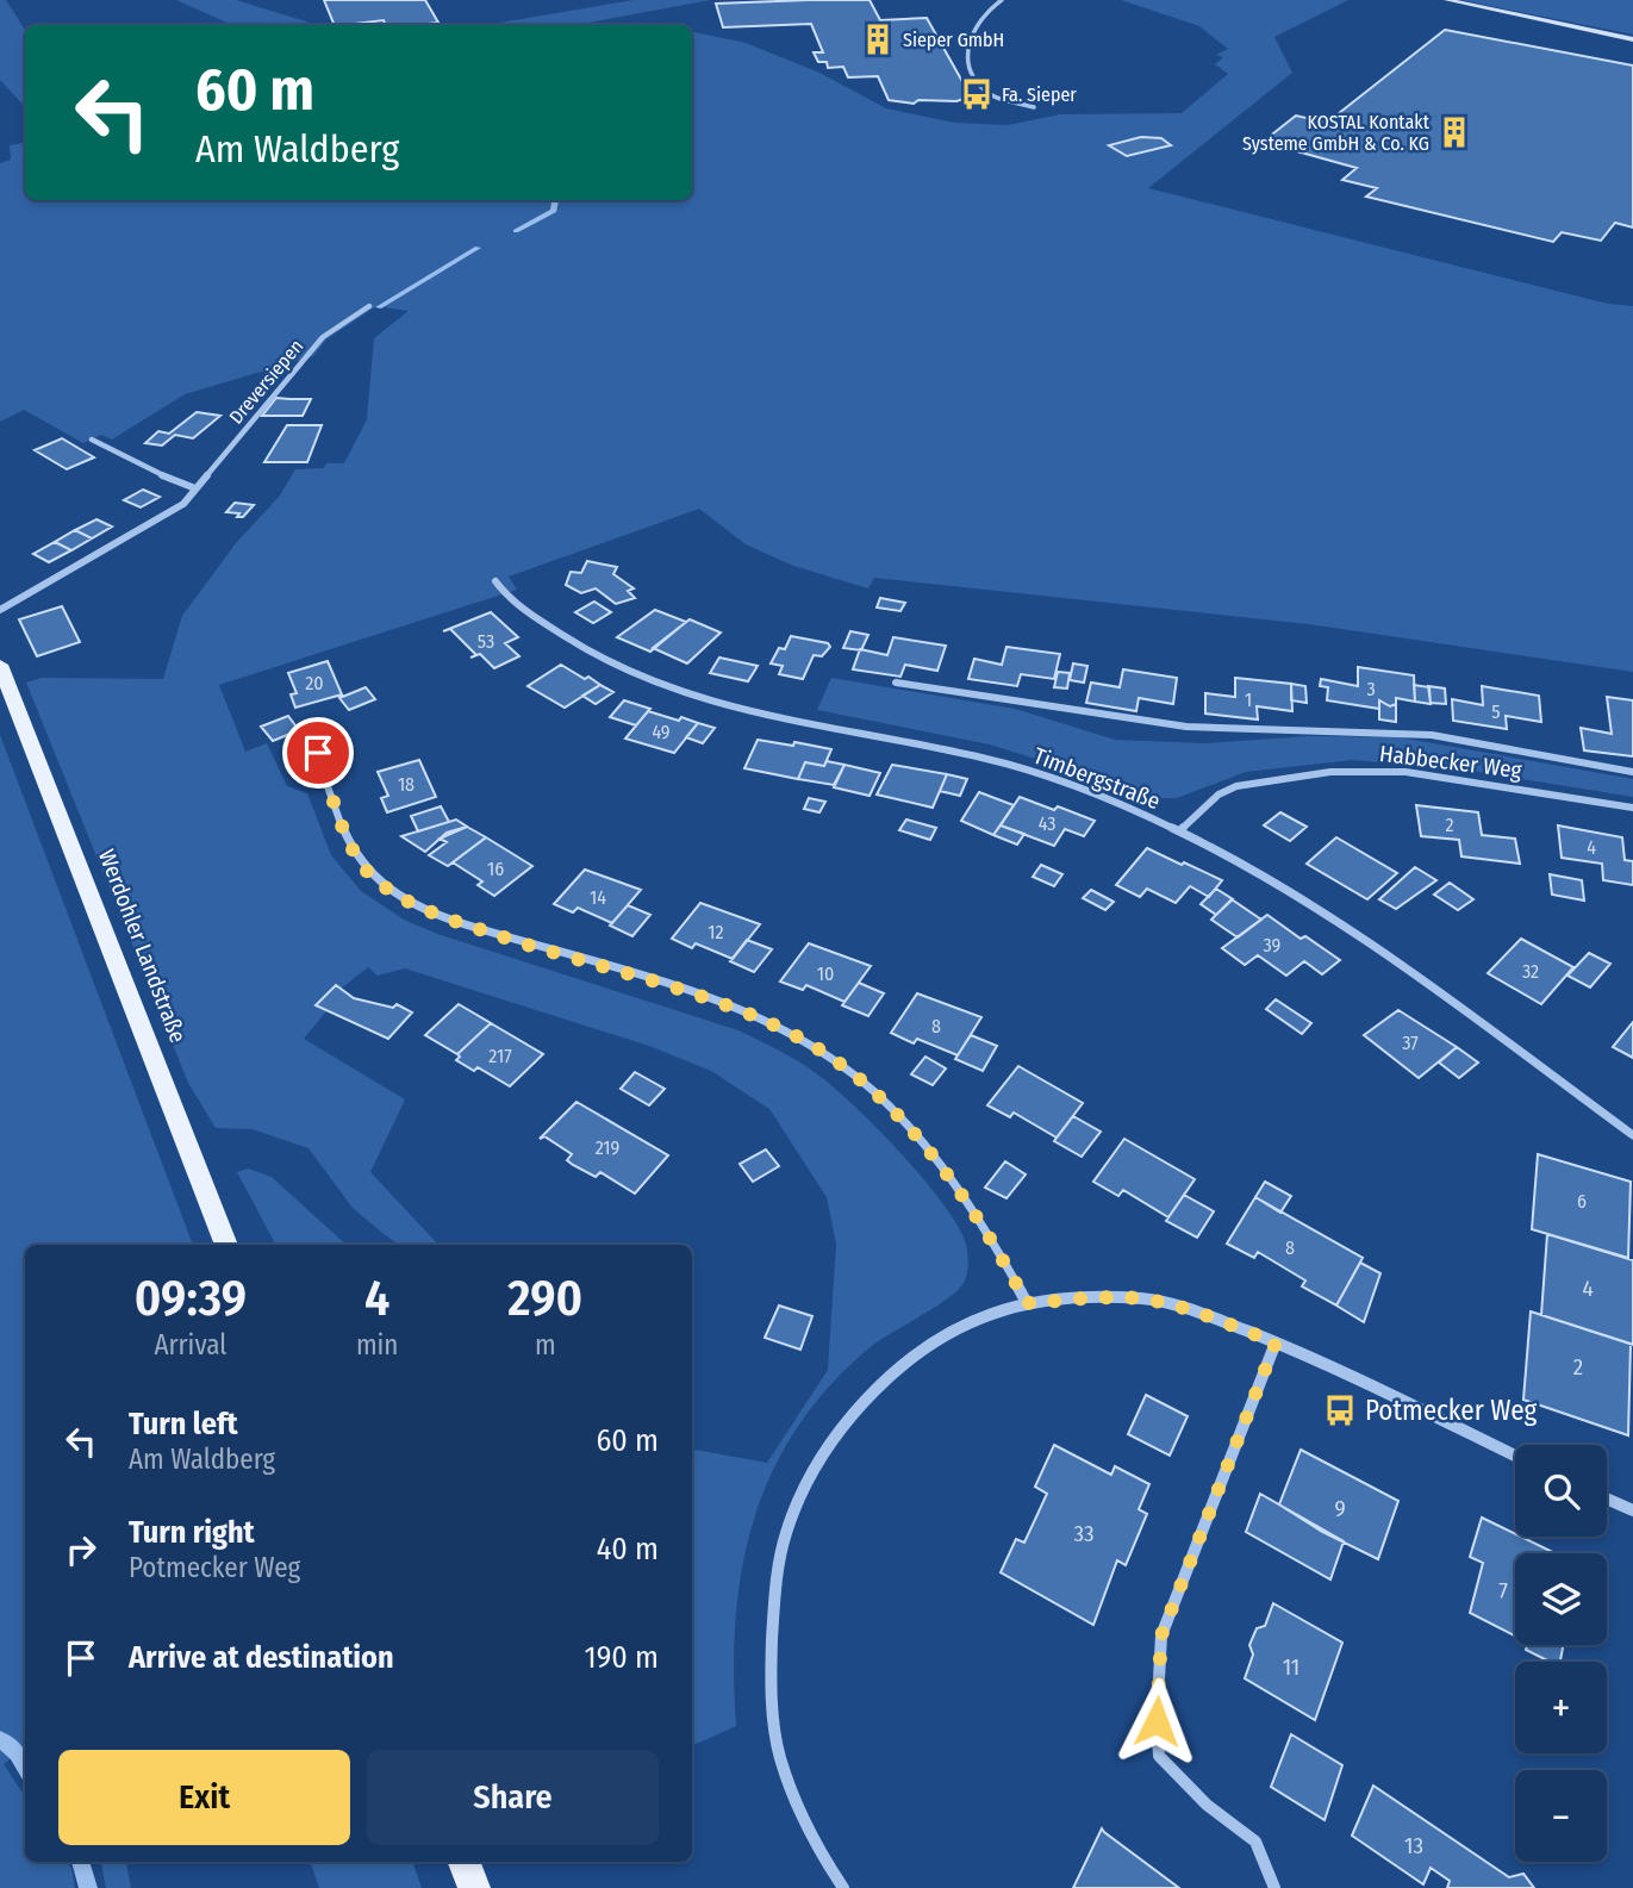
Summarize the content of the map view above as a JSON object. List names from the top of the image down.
{
  "streets": {
    "main road": ["Werdohler Landstraße"],
    "street": ["Dreversiepen", "Habbecker Weg", "Timbergstraße"]
  },
  "crossings": [
    ["Habbecker Weg", "Timbergstraße"]
  ],
  "places": {
    "building": ["Sieper GmbH", "KOSTAL Kontakt Systeme GmbH & Co. KG"],
    "bus stop": ["Fa. Sieper", "Potmecker Weg"]
  },
  "house_numbers": [
    "53",
    "20",
    "3",
    "1",
    "5",
    "49",
    "18",
    "43",
    "2",
    "4",
    "16",
    "14",
    "12",
    "39",
    "32",
    "10",
    "8",
    "37",
    "217",
    "219",
    "6",
    "8",
    "4",
    "2",
    "9",
    "33",
    "7",
    "11",
    "13"
  ],
  "page": {
    "turn": ["60 m", "Am Waldberg"],
    "eta": [
      "09:39",
      "Arrival",
      "4",
      "min",
      "290",
      "m"
    ],
    "list": [
      {
        "name": "Turn left",
        "note": "Am Waldberg",
        "value": "60 m"
      },
      {
        "name": "Turn right",
        "note": "Potmecker Weg",
        "value": "40 m"
      },
      {
        "name": "Arrive at destination",
        "value": "190 m"
      }
    ],
    "map_buttons": ["+", "−"],
    "buttons": ["Exit", "Share"]
  }
}
